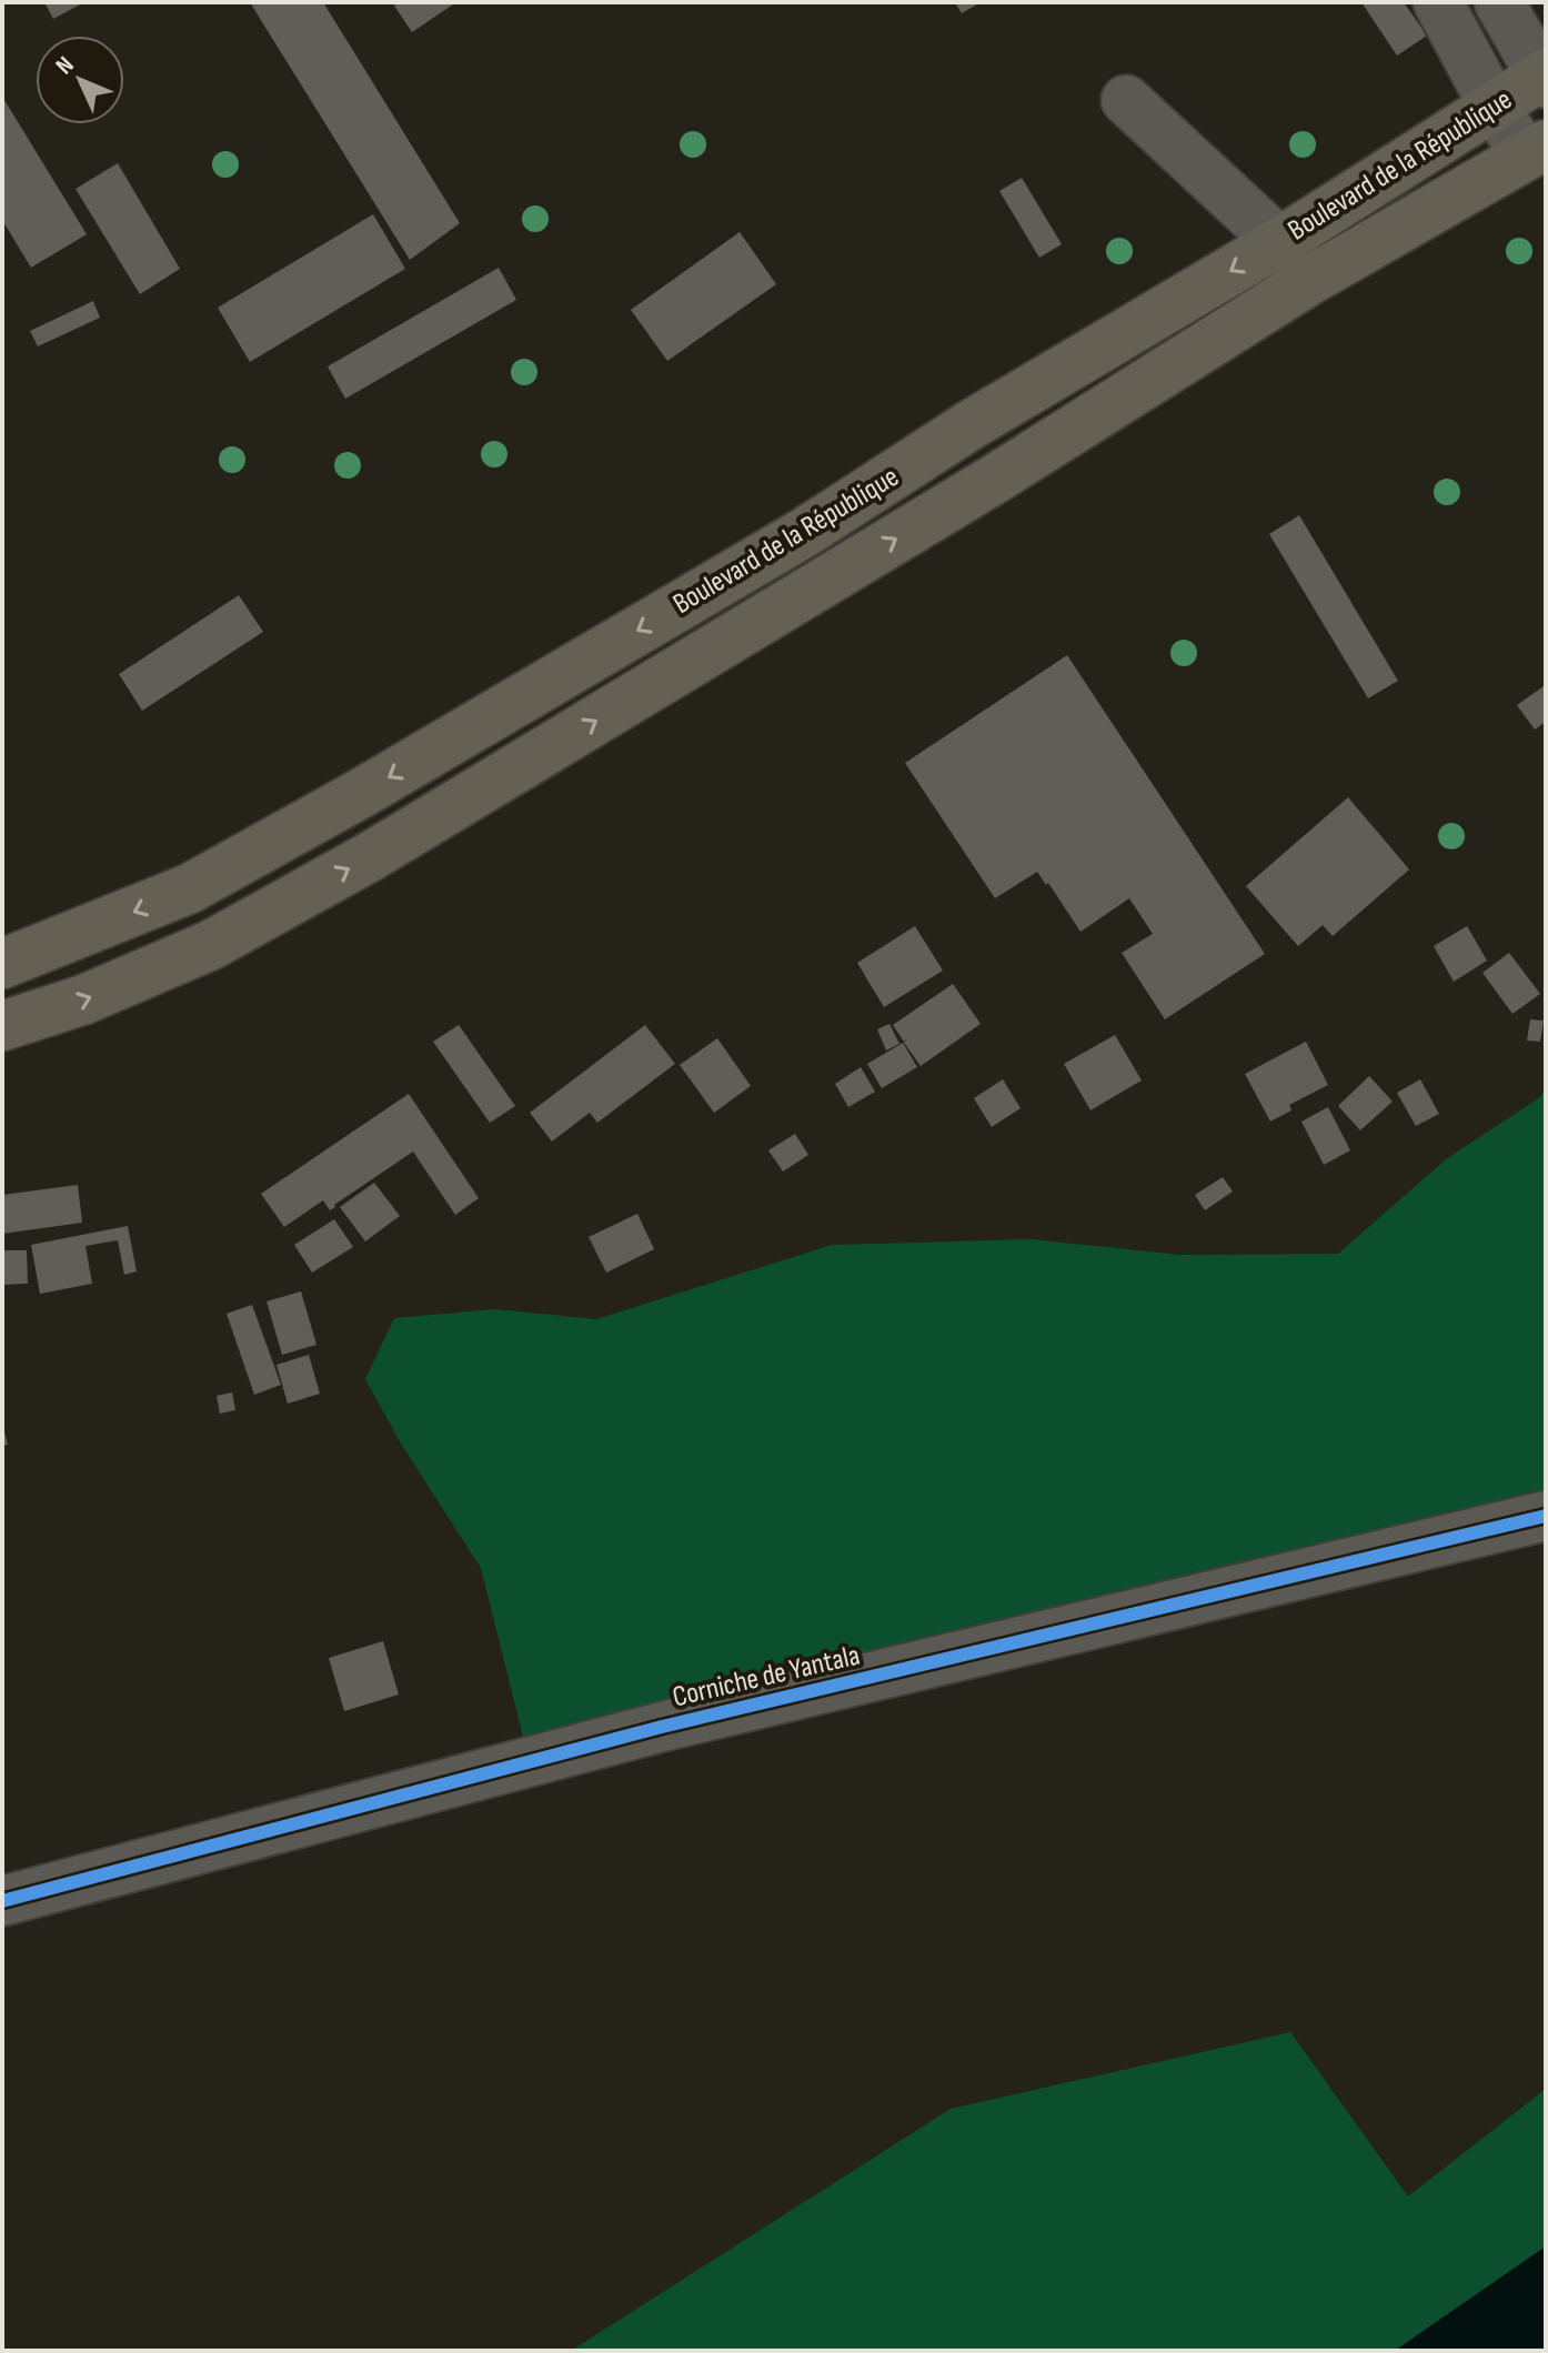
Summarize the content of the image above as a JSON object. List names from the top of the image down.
{
  "streets": {
    "main road": ["Boulevard de la République"],
    "street": ["Corniche de Yantala"]
  },
  "north": "top left"
}
